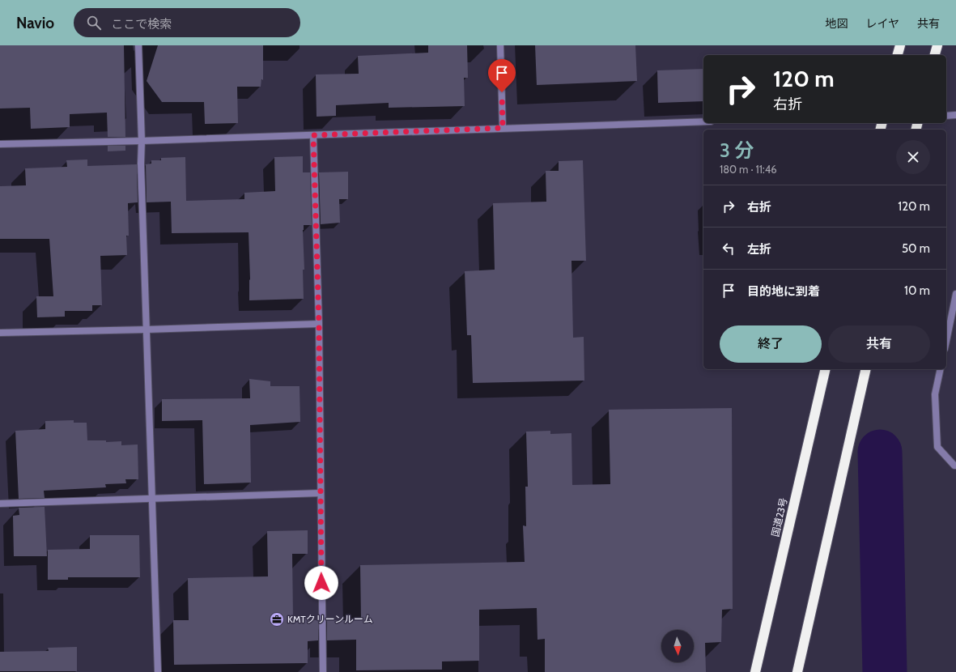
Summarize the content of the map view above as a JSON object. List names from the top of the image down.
{
  "streets": {
    "highway": ["国道23号"]
  },
  "places": {
    "office": ["KMTクリーンルーム"]
  },
  "north": "bottom",
  "page": {
    "header": "Navio",
    "search": "ここで検索",
    "nav": ["地図", "レイヤ", "共有"],
    "turn": ["120 m", "右折"],
    "heading": ["3 分", "180 m · 11:46"],
    "list": [
      {
        "name": "右折",
        "value": "120 m"
      },
      {
        "name": "左折",
        "value": "50 m"
      },
      {
        "name": "目的地に到着",
        "value": "10 m"
      }
    ],
    "buttons": ["終了", "共有"]
  }
}
